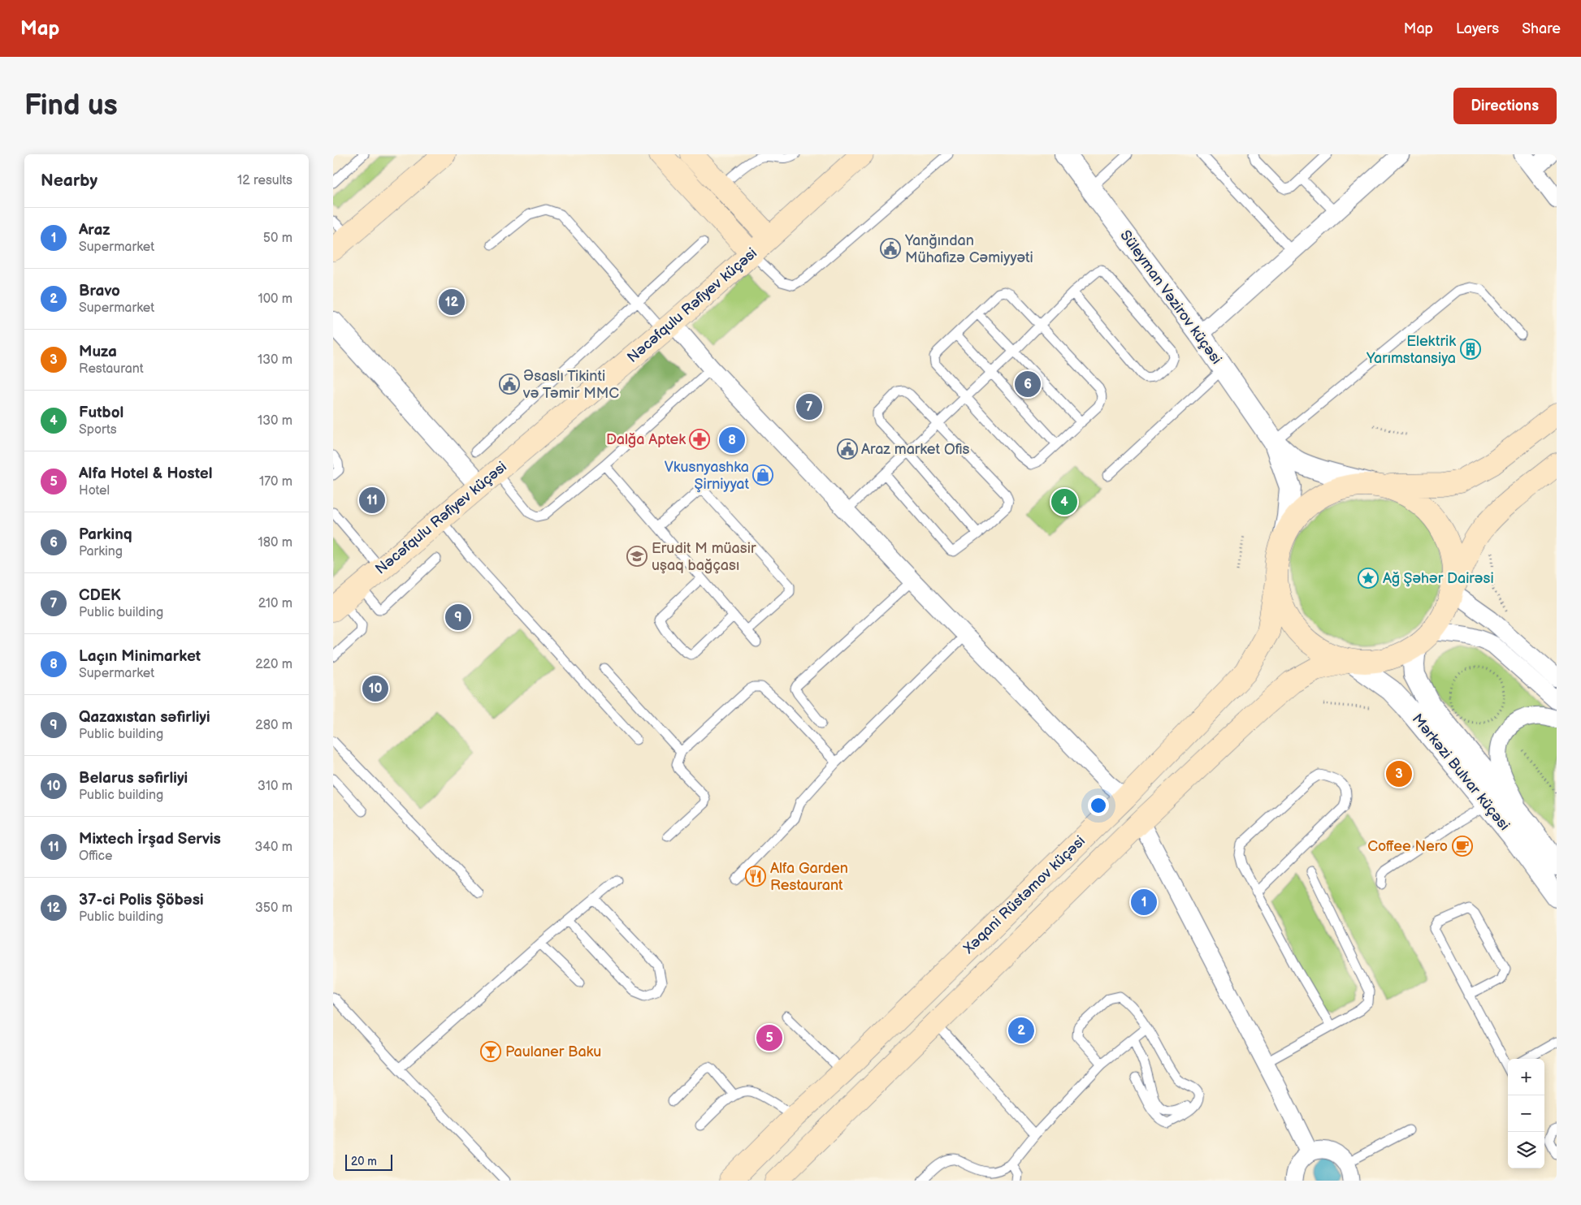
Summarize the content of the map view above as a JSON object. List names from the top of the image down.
{
  "streets": {
    "main road": ["Nəcəfqulu Rəfiyev küçəsi", "Xəqani Rüstəmov küçəsi"],
    "street": ["Süleyman Vəzirov küçəsi", "Mərkəzi Bulvar küçəsi"]
  },
  "places": {
    "public building": ["Yanğından Mühafizə Cəmiyyəti", "Əsaslı Tikinti və Təmir MMC", "Araz market Ofis"],
    "building": ["Elektrik Yarımstansiya"],
    "pharmacy": ["Dalğa Aptek"],
    "shop": ["Vkusnyashka Şirniyyat"],
    "school or university": ["Erudit M müasir uşaq bağçası"],
    "place": ["Ağ Şəhər Dairəsi"],
    "cafe": ["Coffee Nero"],
    "restaurant": ["Alfa Garden Restaurant"],
    "bar": ["Paulaner Baku"]
  },
  "scale_bar": "20 m",
  "page": {
    "header": "Map",
    "nav": ["Map", "Layers", "Share"],
    "buttons": "Directions",
    "title": "Find us",
    "heading": ["Nearby", "12 results"],
    "list": [
      {
        "mark": "1",
        "name": "Araz",
        "note": "Supermarket",
        "value": "50 m"
      },
      {
        "mark": "2",
        "name": "Bravo",
        "note": "Supermarket",
        "value": "100 m"
      },
      {
        "mark": "3",
        "name": "Muza",
        "note": "Restaurant",
        "value": "130 m"
      },
      {
        "mark": "4",
        "name": "Futbol",
        "note": "Sports",
        "value": "130 m"
      },
      {
        "mark": "5",
        "name": "Alfa Hotel & Hostel",
        "note": "Hotel",
        "value": "170 m"
      },
      {
        "mark": "6",
        "name": "Parkinq",
        "note": "Parking",
        "value": "180 m"
      },
      {
        "mark": "7",
        "name": "CDEK",
        "note": "Public building",
        "value": "210 m"
      },
      {
        "mark": "8",
        "name": "Laçın Minimarket",
        "note": "Supermarket",
        "value": "220 m"
      },
      {
        "mark": "9",
        "name": "Qazaxıstan səfirliyi",
        "note": "Public building",
        "value": "280 m"
      },
      {
        "mark": "10",
        "name": "Belarus səfirliyi",
        "note": "Public building",
        "value": "310 m"
      },
      {
        "mark": "11",
        "name": "Mixtech İrşad Servis",
        "note": "Office",
        "value": "340 m"
      },
      {
        "mark": "12",
        "name": "37-ci Polis Şöbəsi",
        "note": "Public building",
        "value": "350 m"
      }
    ],
    "pins": [
      "12",
      "6",
      "7",
      "8",
      "11",
      "4",
      "9",
      "10",
      "3",
      "1",
      "2",
      "5"
    ],
    "map_buttons": ["+", "−"],
    "scale": "20 m"
  }
}
